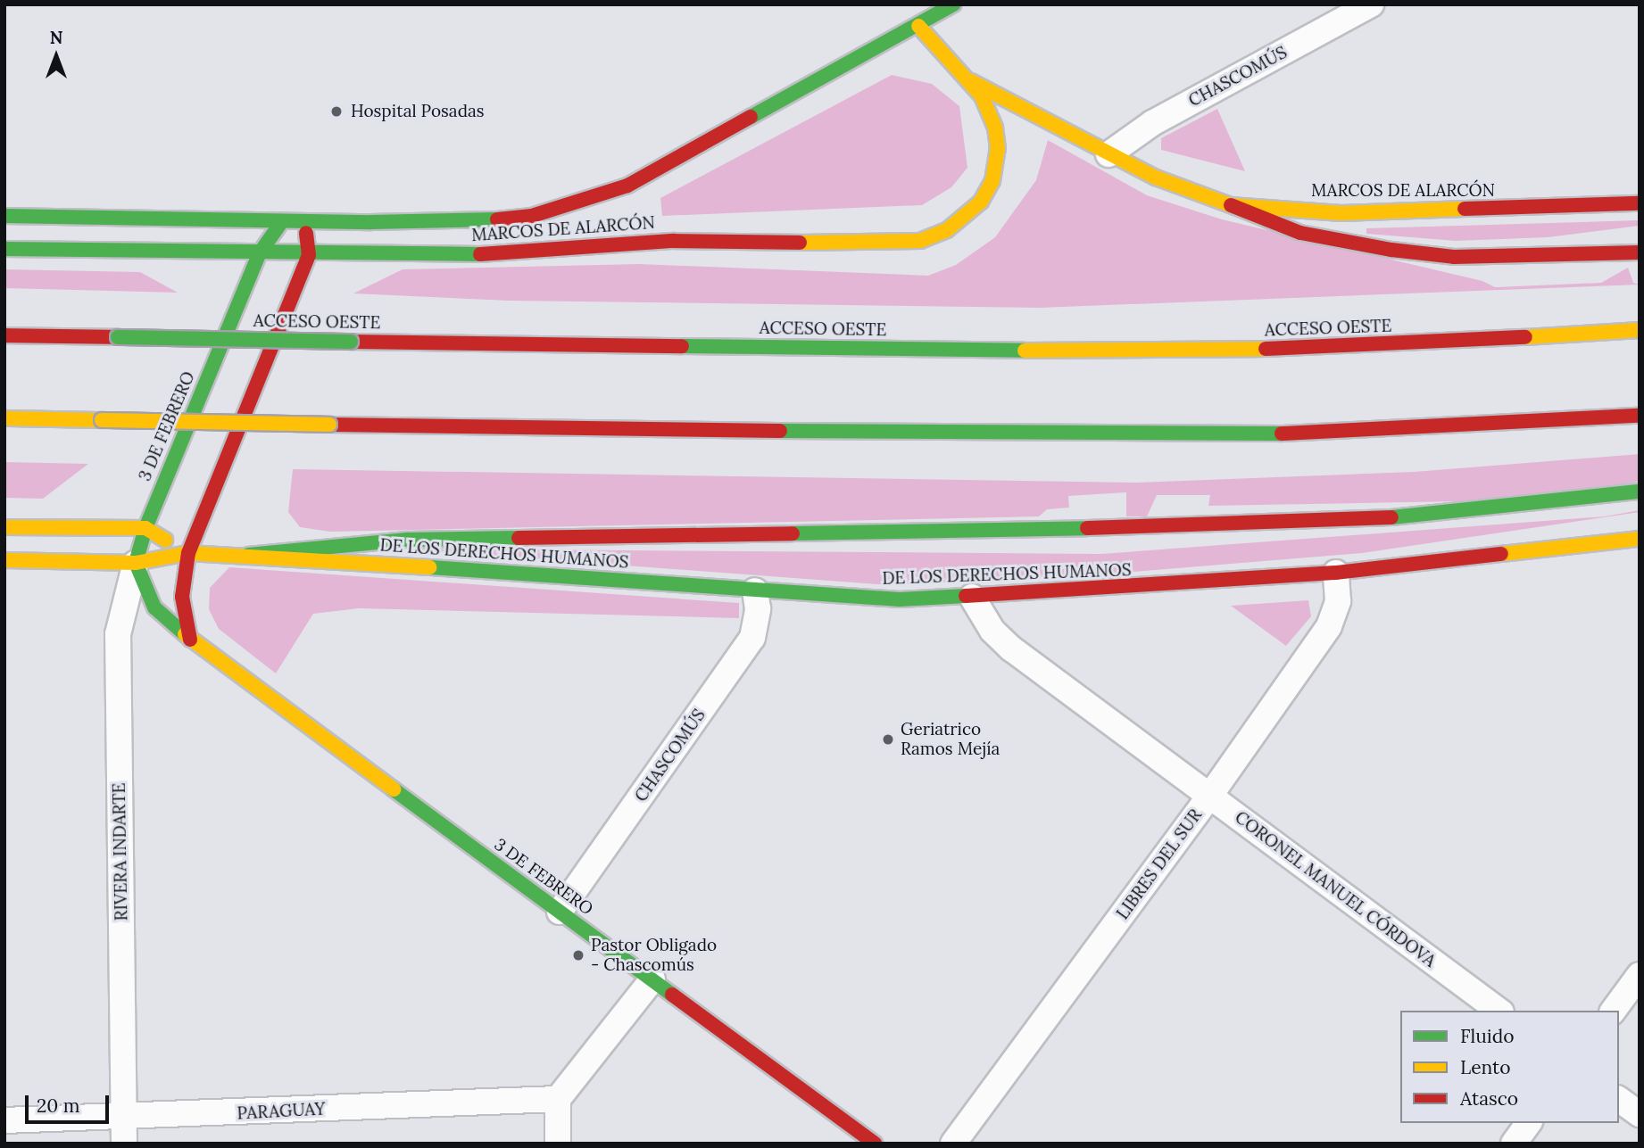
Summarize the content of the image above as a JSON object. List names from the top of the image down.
{
  "streets": {
    "main road": [
      "MARCOS DE ALARCÓN",
      "ACCESO OESTE",
      "3 DE FEBRERO",
      "DE LOS DERECHOS HUMANOS"
    ],
    "street": [
      "CHASCOMÚS",
      "RIVERA INDARTE",
      "LIBRES DEL SUR",
      "CORONEL MANUEL CÓRDOVA",
      "PARAGUAY"
    ]
  },
  "crossings": [
    ["CHASCOMÚS", "MARCOS DE ALARCÓN"],
    ["CHASCOMÚS", "3 DE FEBRERO"],
    ["CHASCOMÚS", "DE LOS DERECHOS HUMANOS"],
    ["MARCOS DE ALARCÓN", "3 DE FEBRERO"],
    ["3 DE FEBRERO", "DE LOS DERECHOS HUMANOS"],
    ["3 DE FEBRERO", "RIVERA INDARTE"],
    ["DE LOS DERECHOS HUMANOS", "RIVERA INDARTE"],
    ["DE LOS DERECHOS HUMANOS", "LIBRES DEL SUR"],
    ["DE LOS DERECHOS HUMANOS", "CORONEL MANUEL CÓRDOVA"],
    ["RIVERA INDARTE", "PARAGUAY"],
    ["LIBRES DEL SUR", "CORONEL MANUEL CÓRDOVA"]
  ],
  "places": ["Hospital Posadas", "Geriatrico Ramos Mejía", "Pastor Obligado - Chascomús"],
  "legend": ["Fluido", "Lento", "Atasco"],
  "scale_bar": "20 m",
  "north": "top"
}
